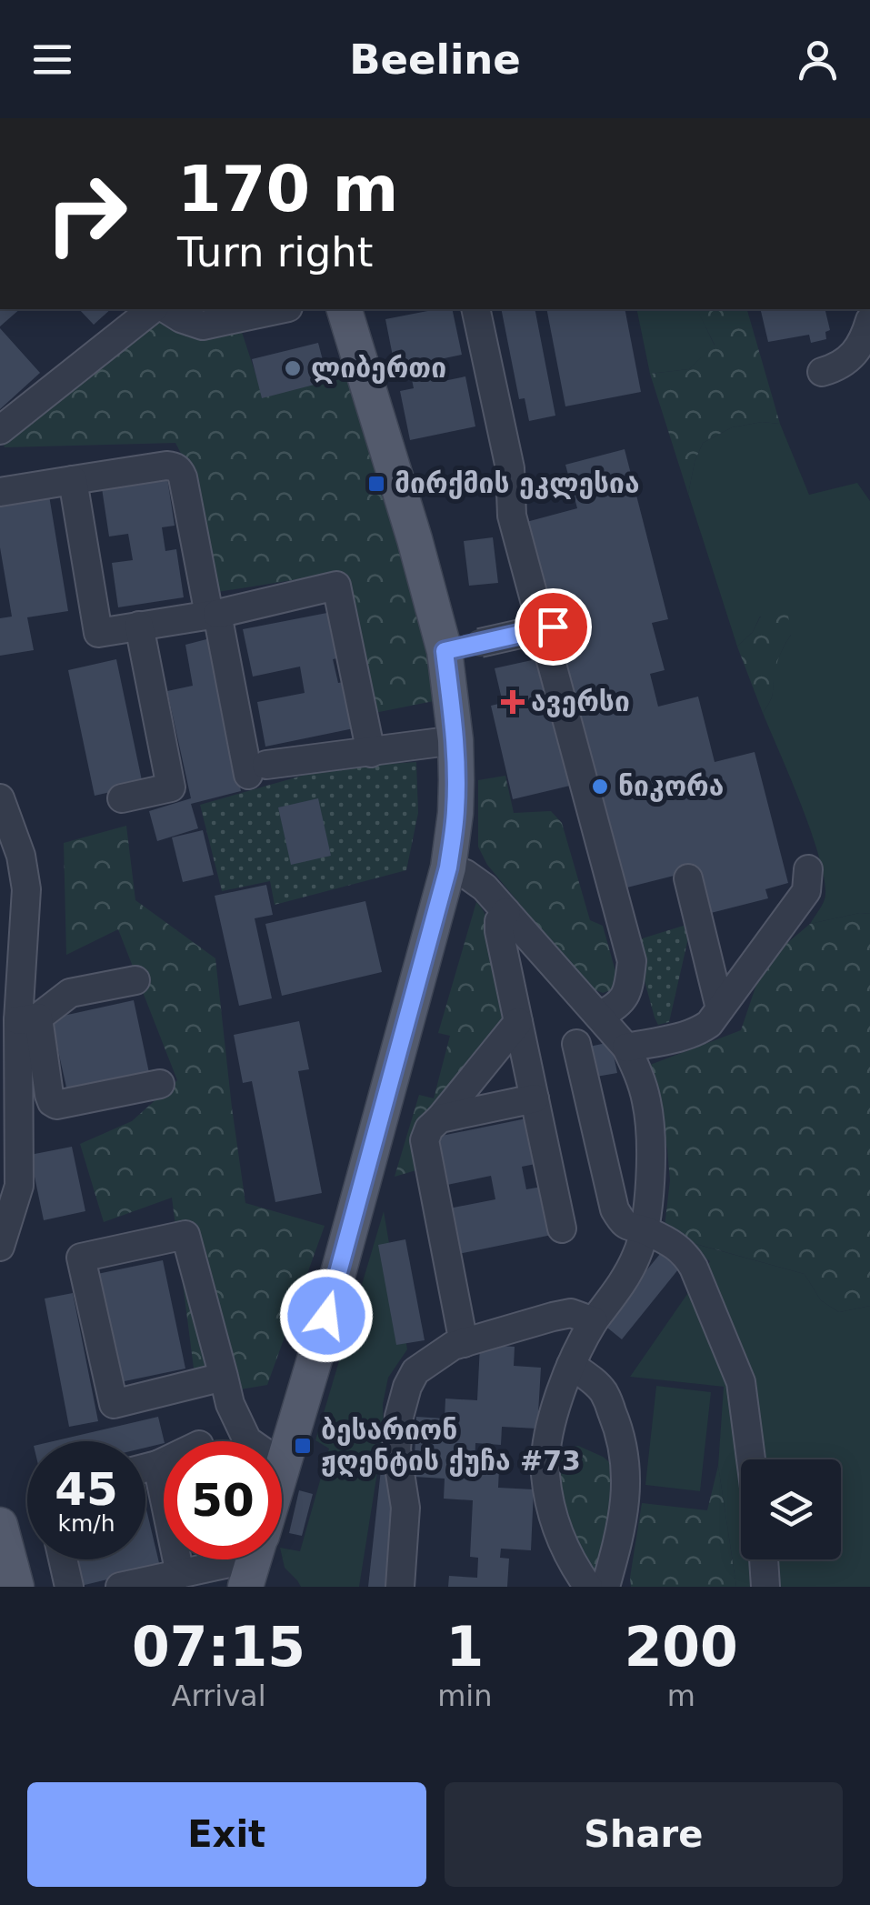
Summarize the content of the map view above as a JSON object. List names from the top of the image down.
{
  "places": {
    "other": ["ლიბერთი", "ნიკორა"],
    "transit": ["მირქმის ეკლესია", "ბესარიონ ჟღენტის ქუჩა #73"],
    "health": ["ავერსი"]
  },
  "page": {
    "header": "Beeline",
    "turn": ["170 m", "Turn right"],
    "speed": "45 km/h",
    "limit": "50",
    "eta": [
      "07:15",
      "Arrival",
      "1",
      "min",
      "200",
      "m"
    ],
    "buttons": ["Exit", "Share"]
  }
}
